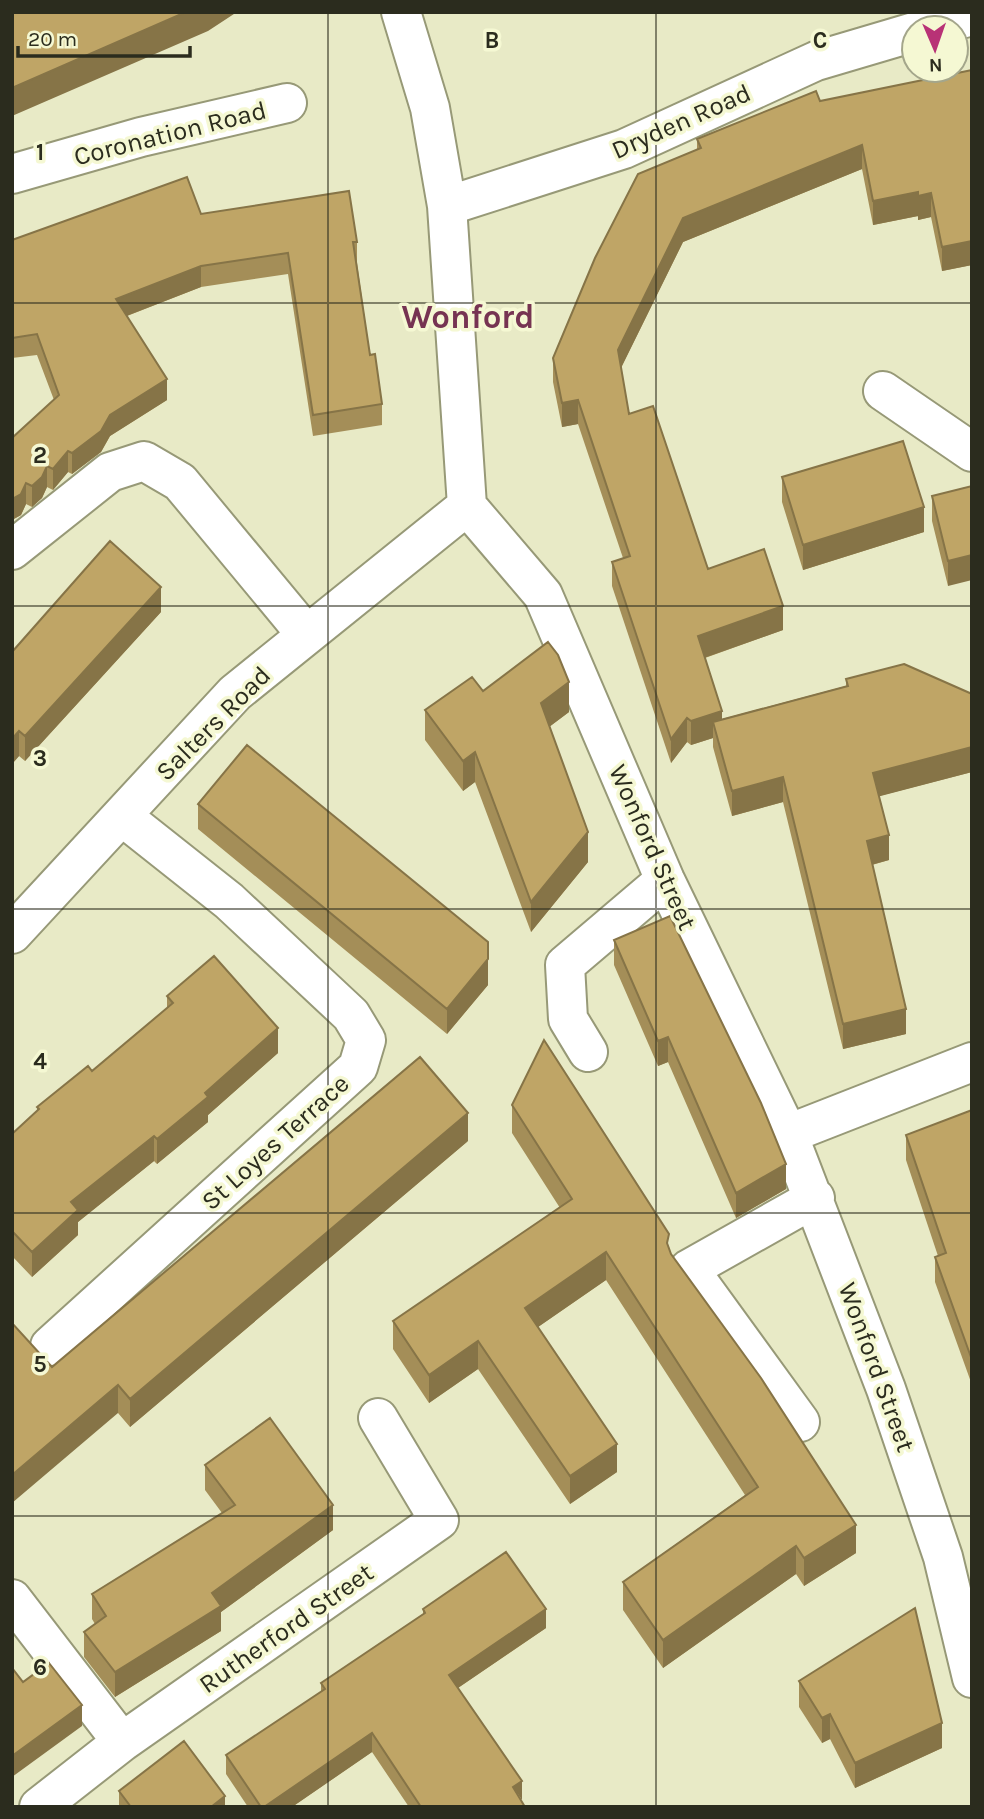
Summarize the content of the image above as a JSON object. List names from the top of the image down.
{
  "streets": {
    "street": [
      "Dryden Road",
      "Coronation Road",
      "Salters Road",
      "Wonford Street",
      "St Loyes Terrace",
      "Rutherford Street"
    ]
  },
  "crossings": [
    ["Salters Road", "Wonford Street"],
    ["Salters Road", "St Loyes Terrace"]
  ],
  "districts": ["Wonford"],
  "scale_bar": "20 m",
  "north": "bottom",
  "grid": {
    "columns": ["B", "C"],
    "rows": [
      "1",
      "2",
      "3",
      "4",
      "5",
      "6"
    ]
  }
}
